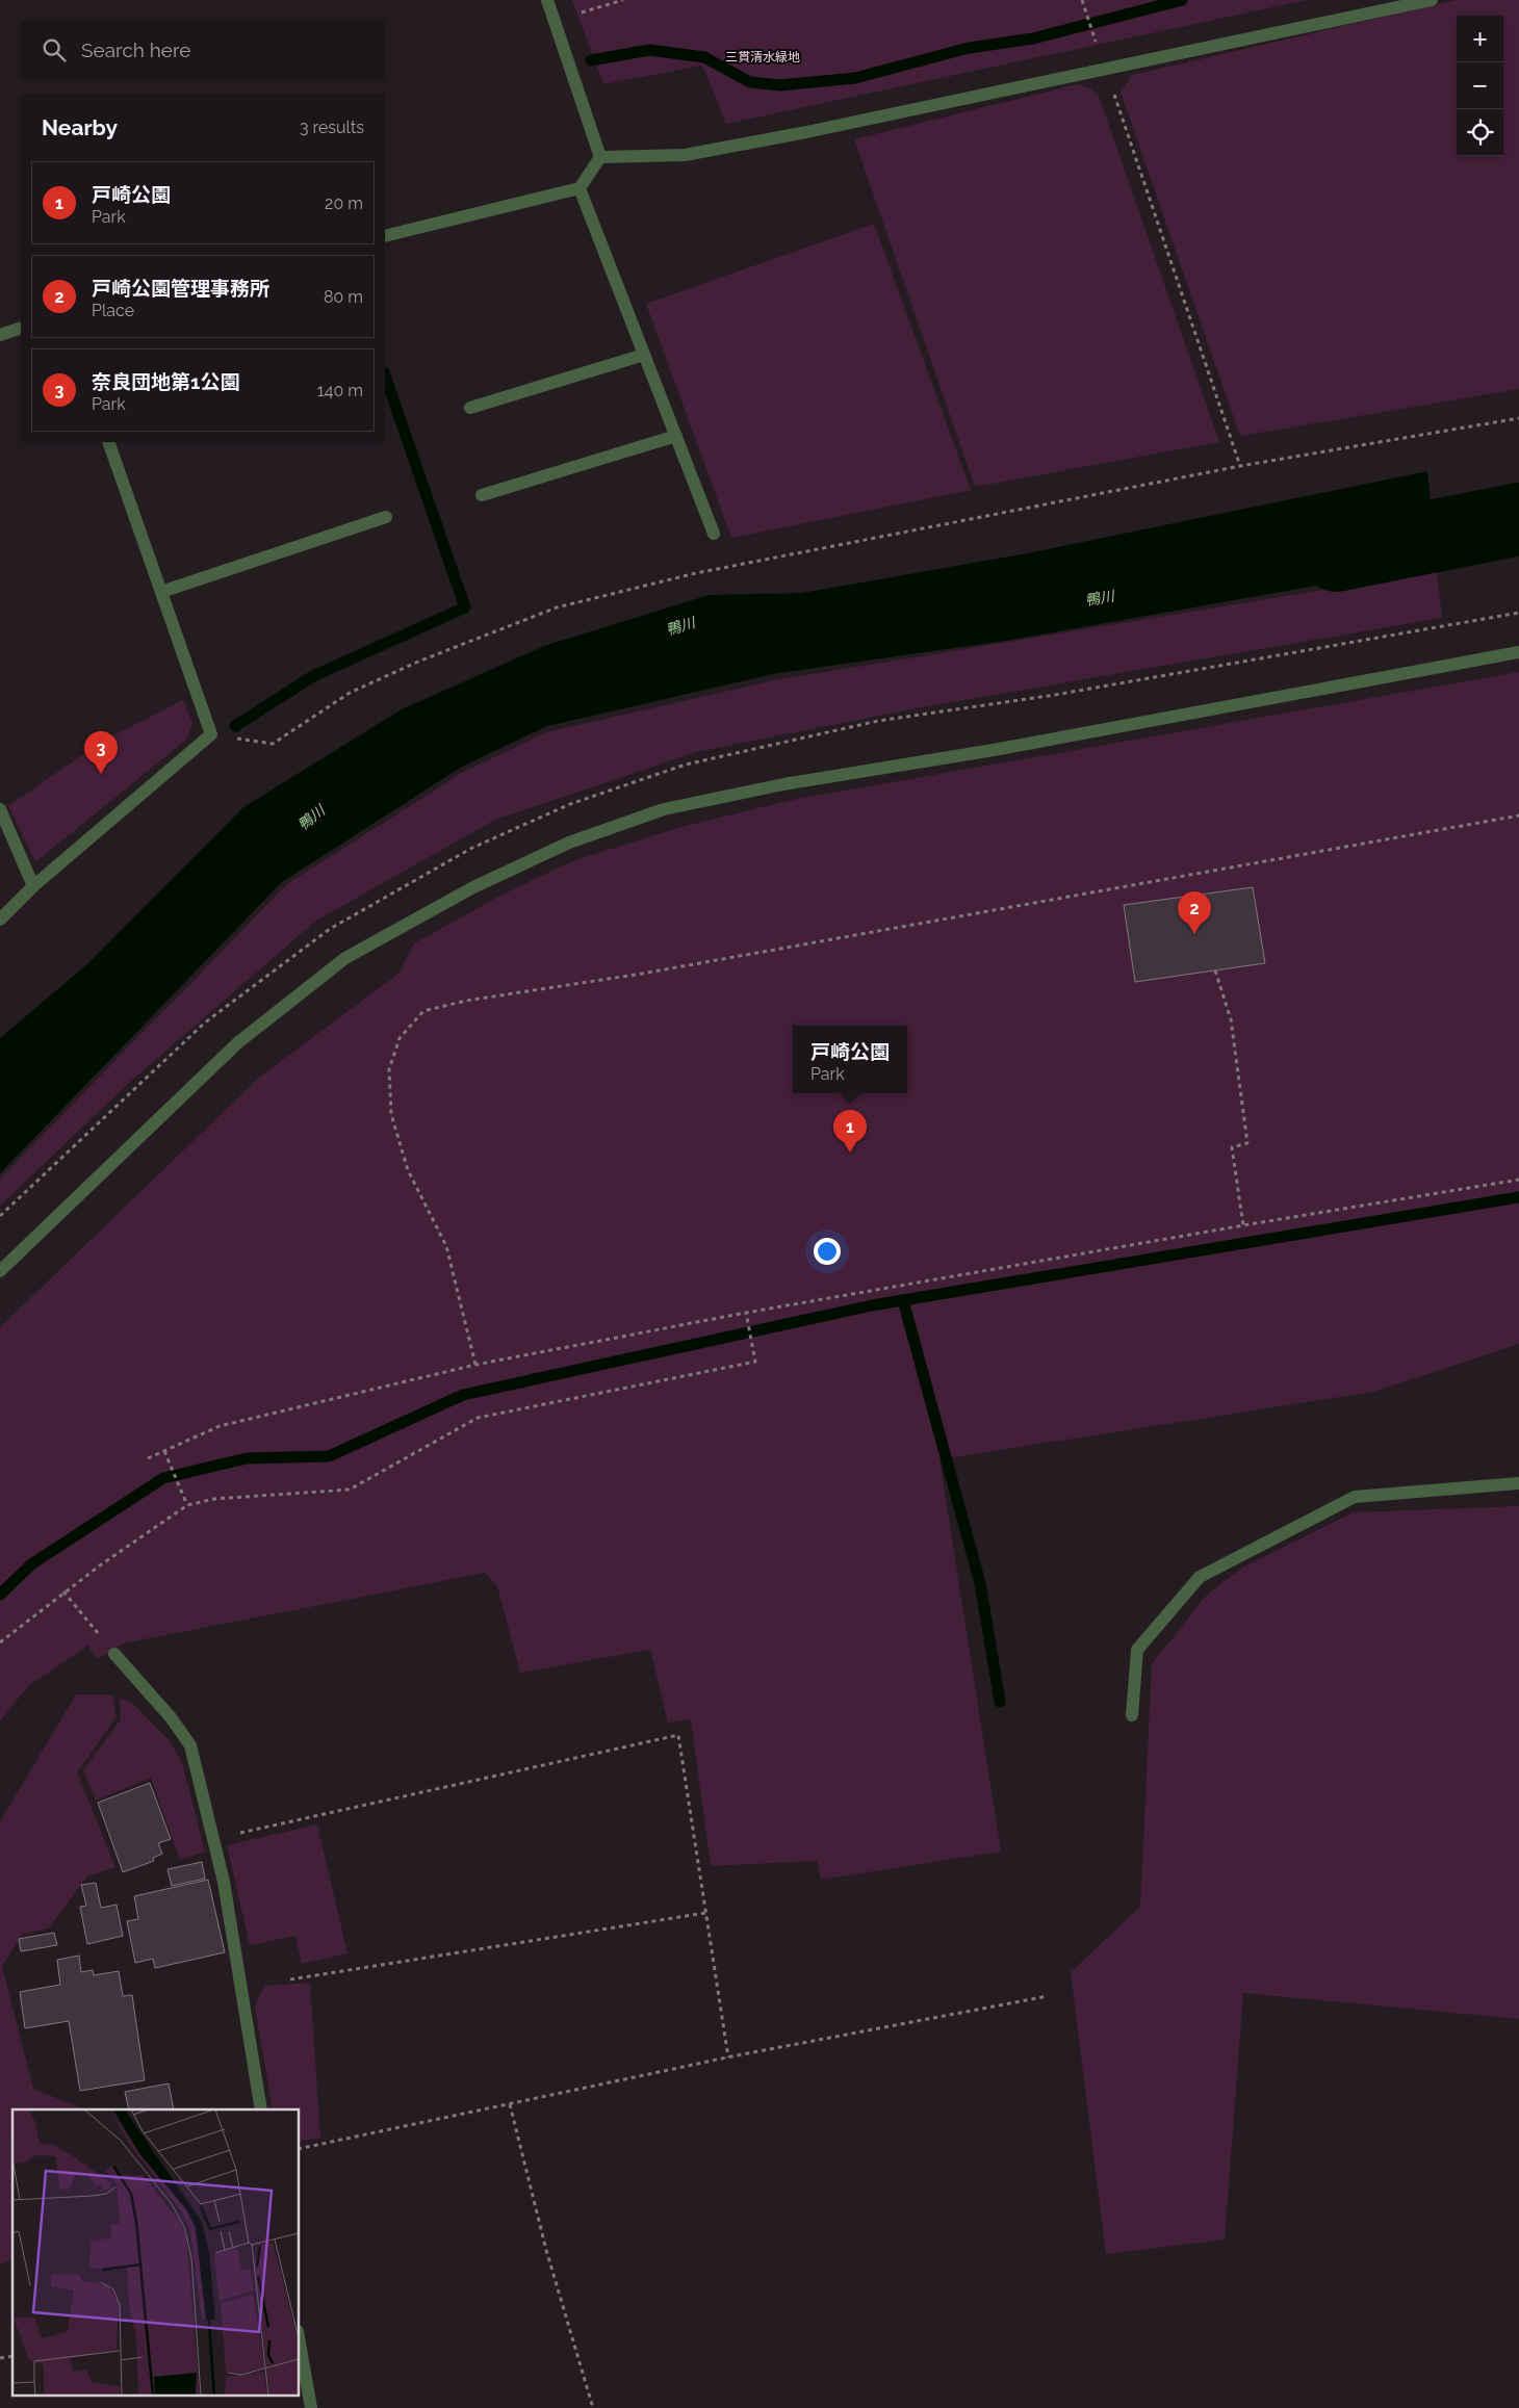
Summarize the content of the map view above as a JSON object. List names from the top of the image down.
{
  "water": ["鴨川"],
  "parks": ["三貫清水緑地"],
  "page": {
    "map_buttons": ["+", "−"],
    "search": "Search here",
    "heading": ["Nearby", "3 results"],
    "list": [
      {
        "mark": "1",
        "name": "戸崎公園",
        "note": "Park",
        "value": "20 m"
      },
      {
        "mark": "2",
        "name": "戸崎公園管理事務所",
        "note": "Place",
        "value": "80 m"
      },
      {
        "mark": "3",
        "name": "奈良団地第1公園",
        "note": "Park",
        "value": "140 m"
      }
    ],
    "pins": ["3", "2", "1"],
    "popup": ["戸崎公園", "Park"]
  }
}
